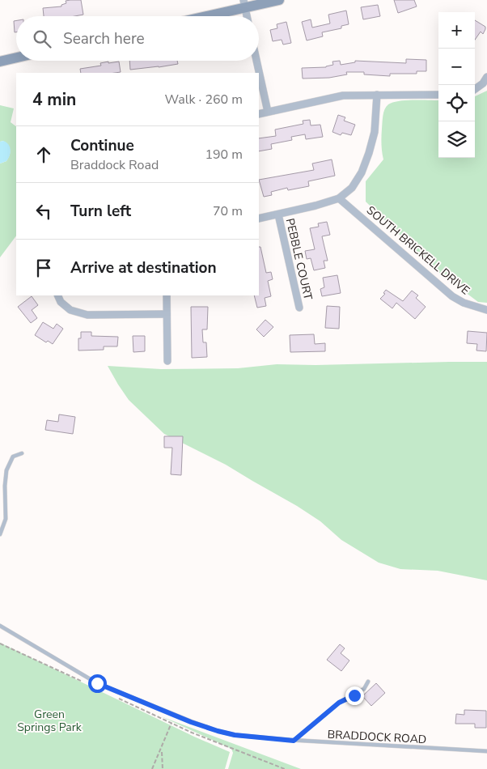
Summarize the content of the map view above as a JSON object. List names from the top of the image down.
{
  "streets": {
    "street": ["SOUTH BRICKELL DRIVE", "PEBBLE COURT"],
    "lane": ["BRADDOCK ROAD"]
  },
  "parks": ["Green Springs Park"],
  "page": {
    "map_buttons": ["+", "−"],
    "search": "Search here",
    "heading": ["4 min", "Walk · 260 m"],
    "list": [
      ["Continue", "Braddock Road", "190 m"],
      ["Turn left", "70 m"],
      "Arrive at destination"
    ]
  }
}
